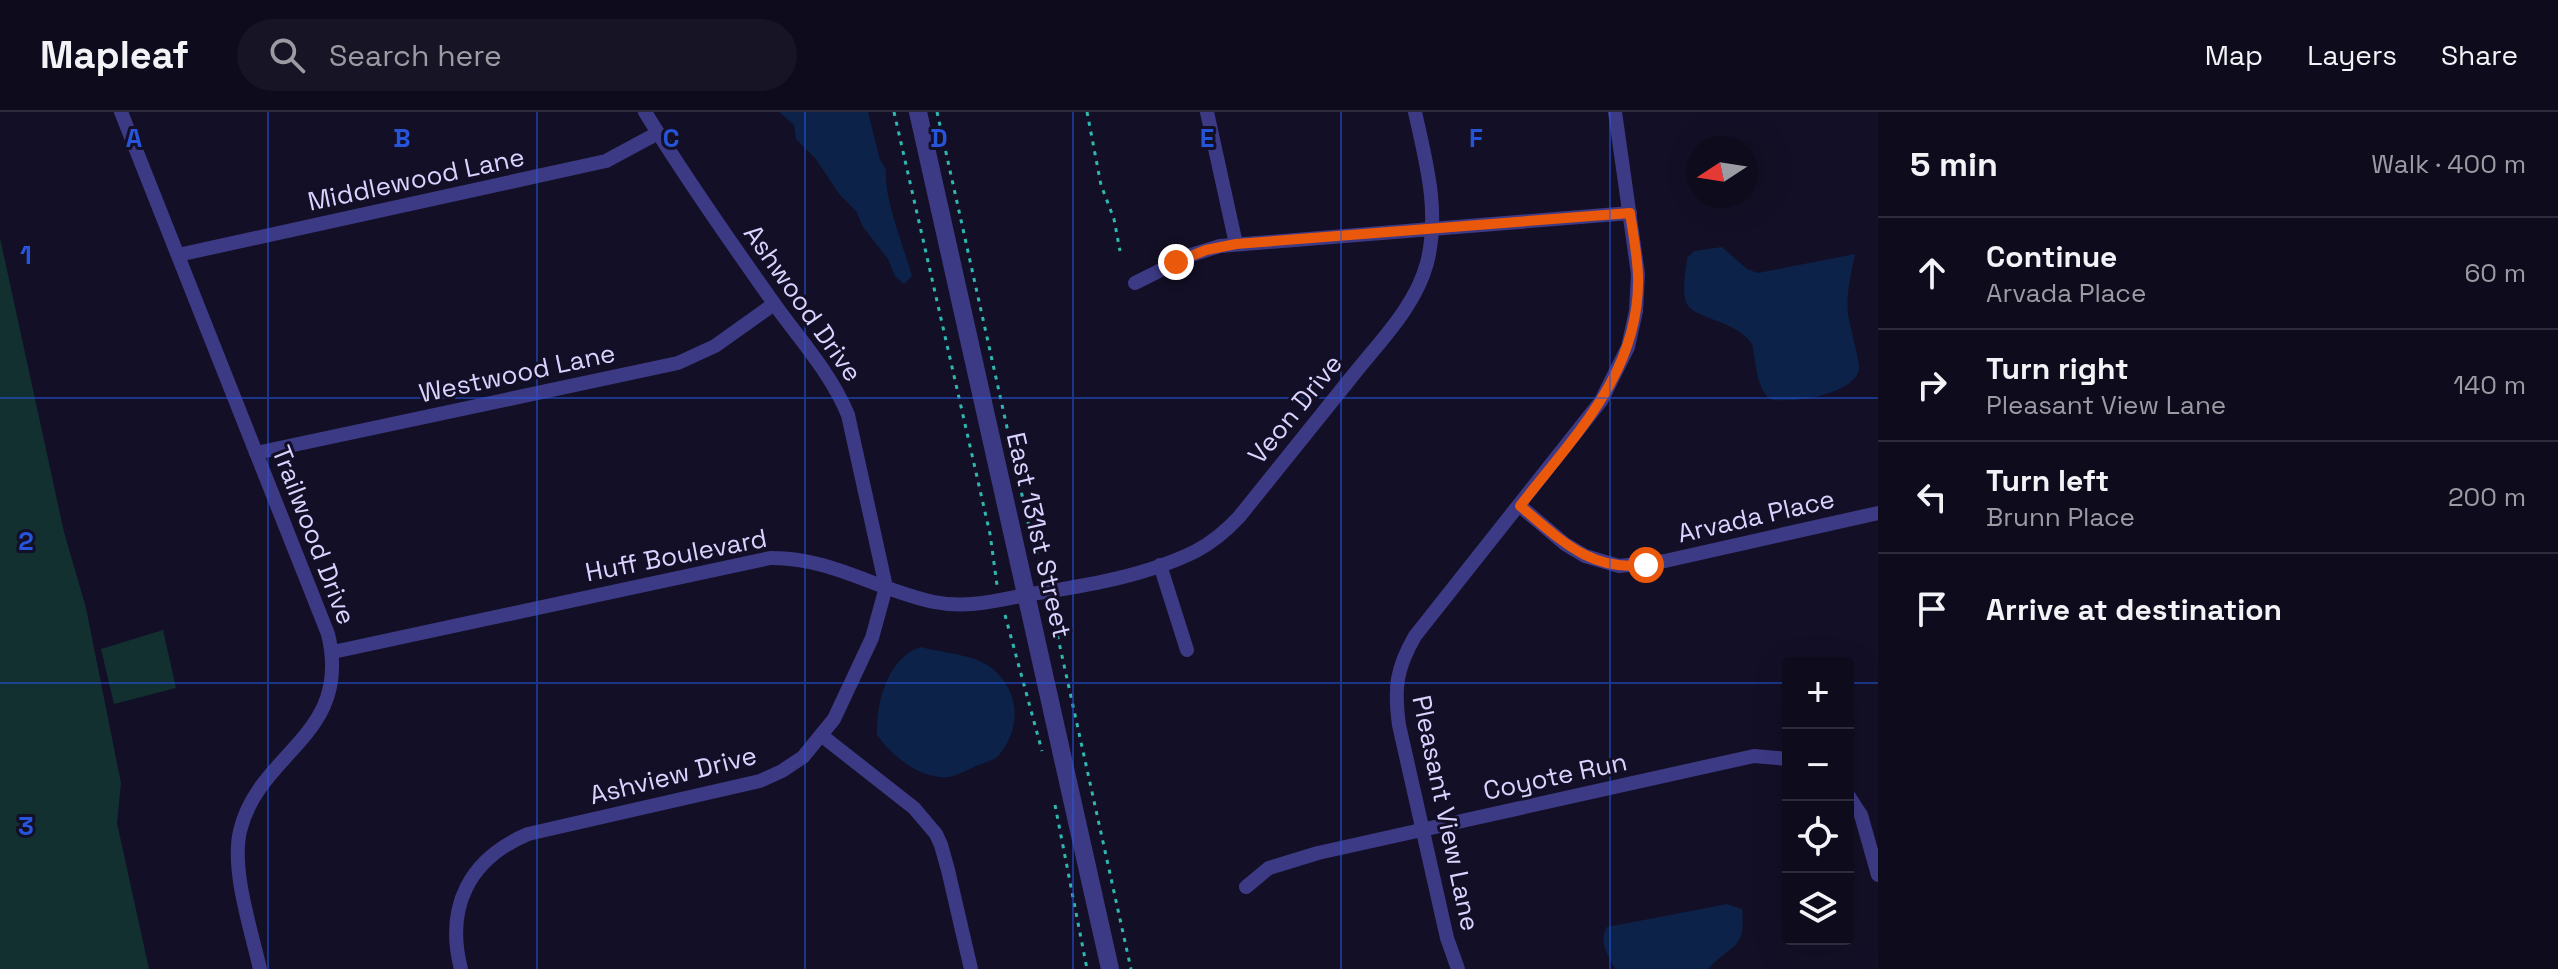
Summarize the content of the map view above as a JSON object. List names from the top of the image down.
{
  "streets": {
    "street": [
      "Middlewood Lane",
      "Ashwood Drive",
      "Westwood Lane",
      "Veon Drive",
      "Arvada Place",
      "Trailwood Drive",
      "East 131st Street",
      "Huff Boulevard",
      "Ashview Drive",
      "Coyote Run",
      "Pleasant View Lane"
    ]
  },
  "crossings": [
    ["Middlewood Lane", "Ashwood Drive"],
    ["Middlewood Lane", "Trailwood Drive"],
    ["Ashwood Drive", "Westwood Lane"],
    ["Ashwood Drive", "Huff Boulevard"],
    ["Ashwood Drive", "Ashview Drive"],
    ["Westwood Lane", "Trailwood Drive"],
    ["Veon Drive", "East 131st Street"],
    ["Veon Drive", "Huff Boulevard"],
    ["Arvada Place", "Pleasant View Lane"],
    ["Trailwood Drive", "Huff Boulevard"],
    ["East 131st Street", "Huff Boulevard"],
    ["Huff Boulevard", "Ashview Drive"],
    ["Coyote Run", "Pleasant View Lane"]
  ],
  "north": "left",
  "page": {
    "header": "Mapleaf",
    "search": "Search here",
    "nav": ["Map", "Layers", "Share"],
    "heading": ["5 min", "Walk · 400 m"],
    "list": [
      ["Continue", "Arvada Place", "60 m"],
      ["Turn right", "Pleasant View Lane", "140 m"],
      ["Turn left", "Brunn Place", "200 m"],
      "Arrive at destination"
    ],
    "map_buttons": ["+", "−"]
  },
  "grid": {
    "columns": [
      "A",
      "B",
      "C",
      "D",
      "E",
      "F"
    ],
    "rows": ["1", "2", "3"]
  }
}
